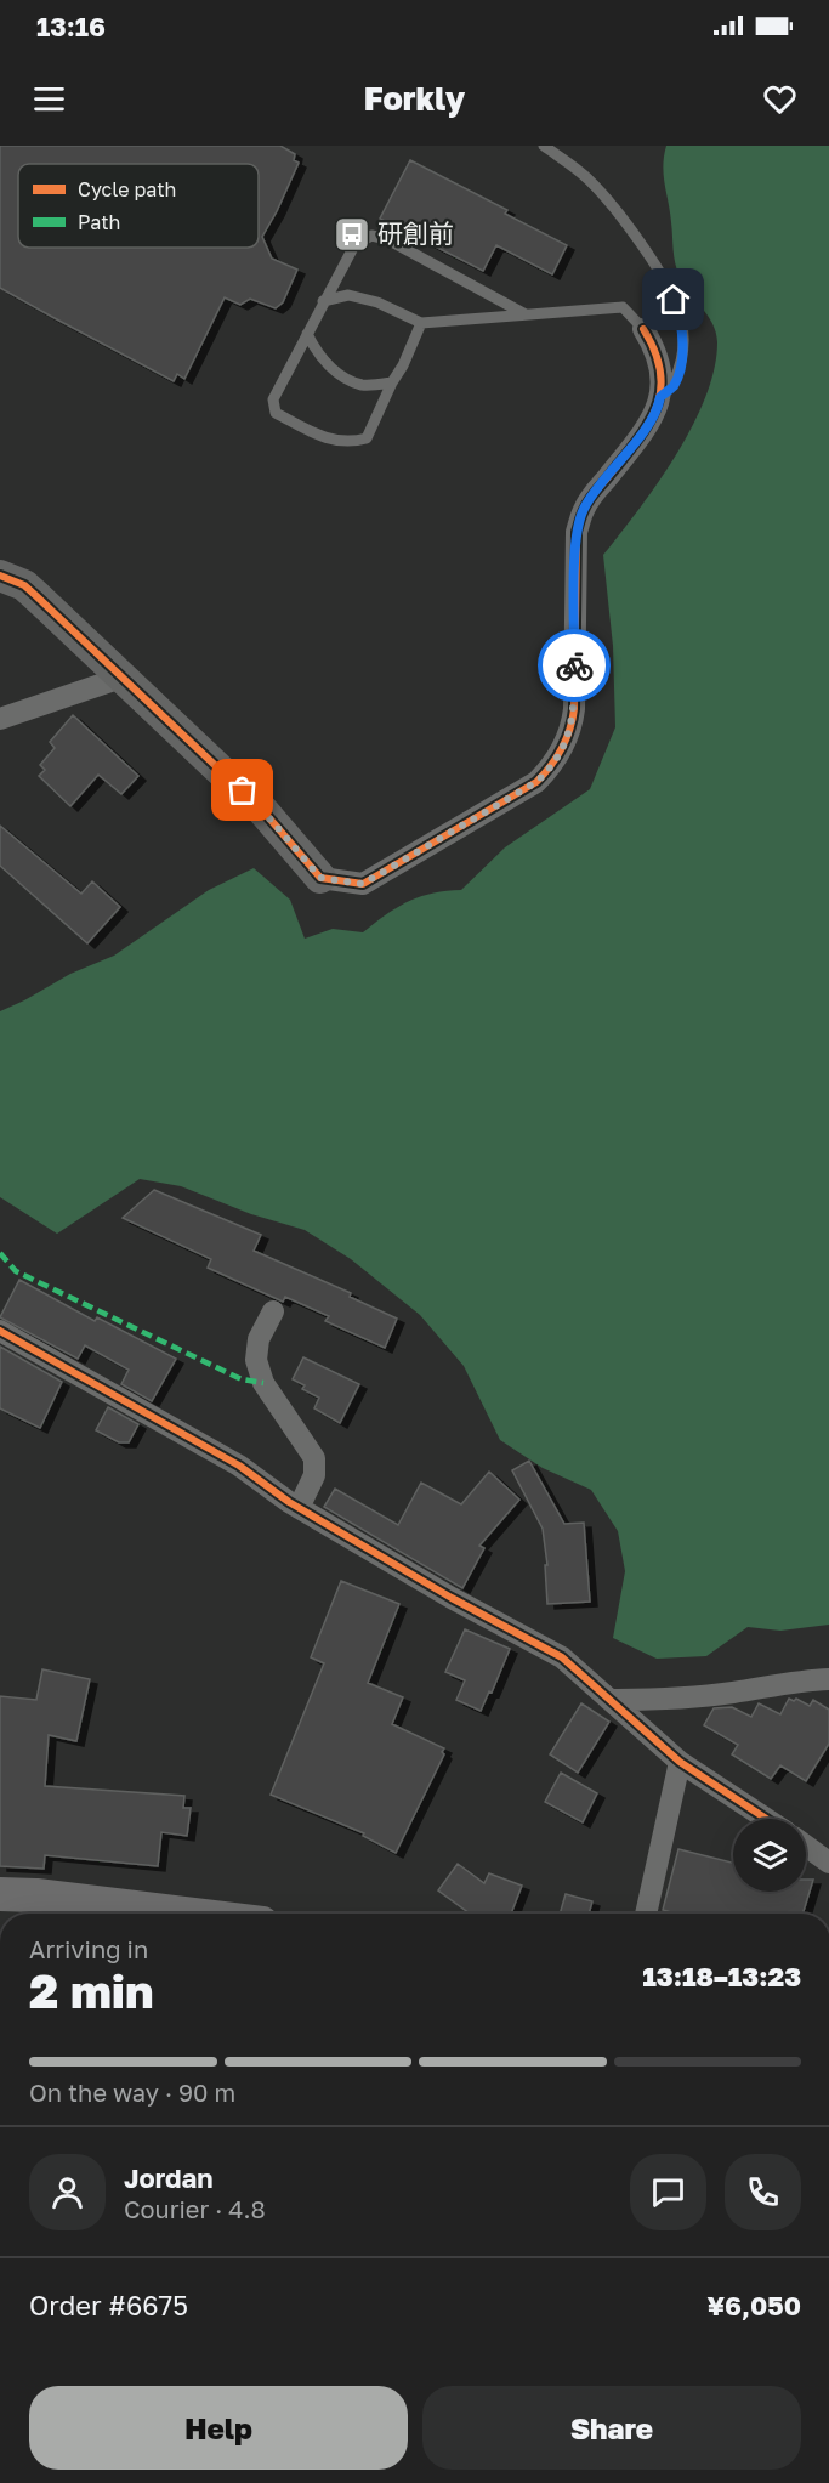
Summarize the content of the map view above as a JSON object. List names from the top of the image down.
{
  "places": {
    "bus stop": ["研創前"]
  },
  "legend": ["Cycle path", "Path"],
  "page": {
    "status": "13:16",
    "header": "Forkly",
    "heading": ["2 min", "Arriving in", "13:18–13:23"],
    "panel": [
      "Jordan",
      "Courier · 4.8",
      "Order #6675",
      "¥6,050"
    ],
    "bar": "On the way · 90 m",
    "buttons": ["Help", "Share"]
  }
}
